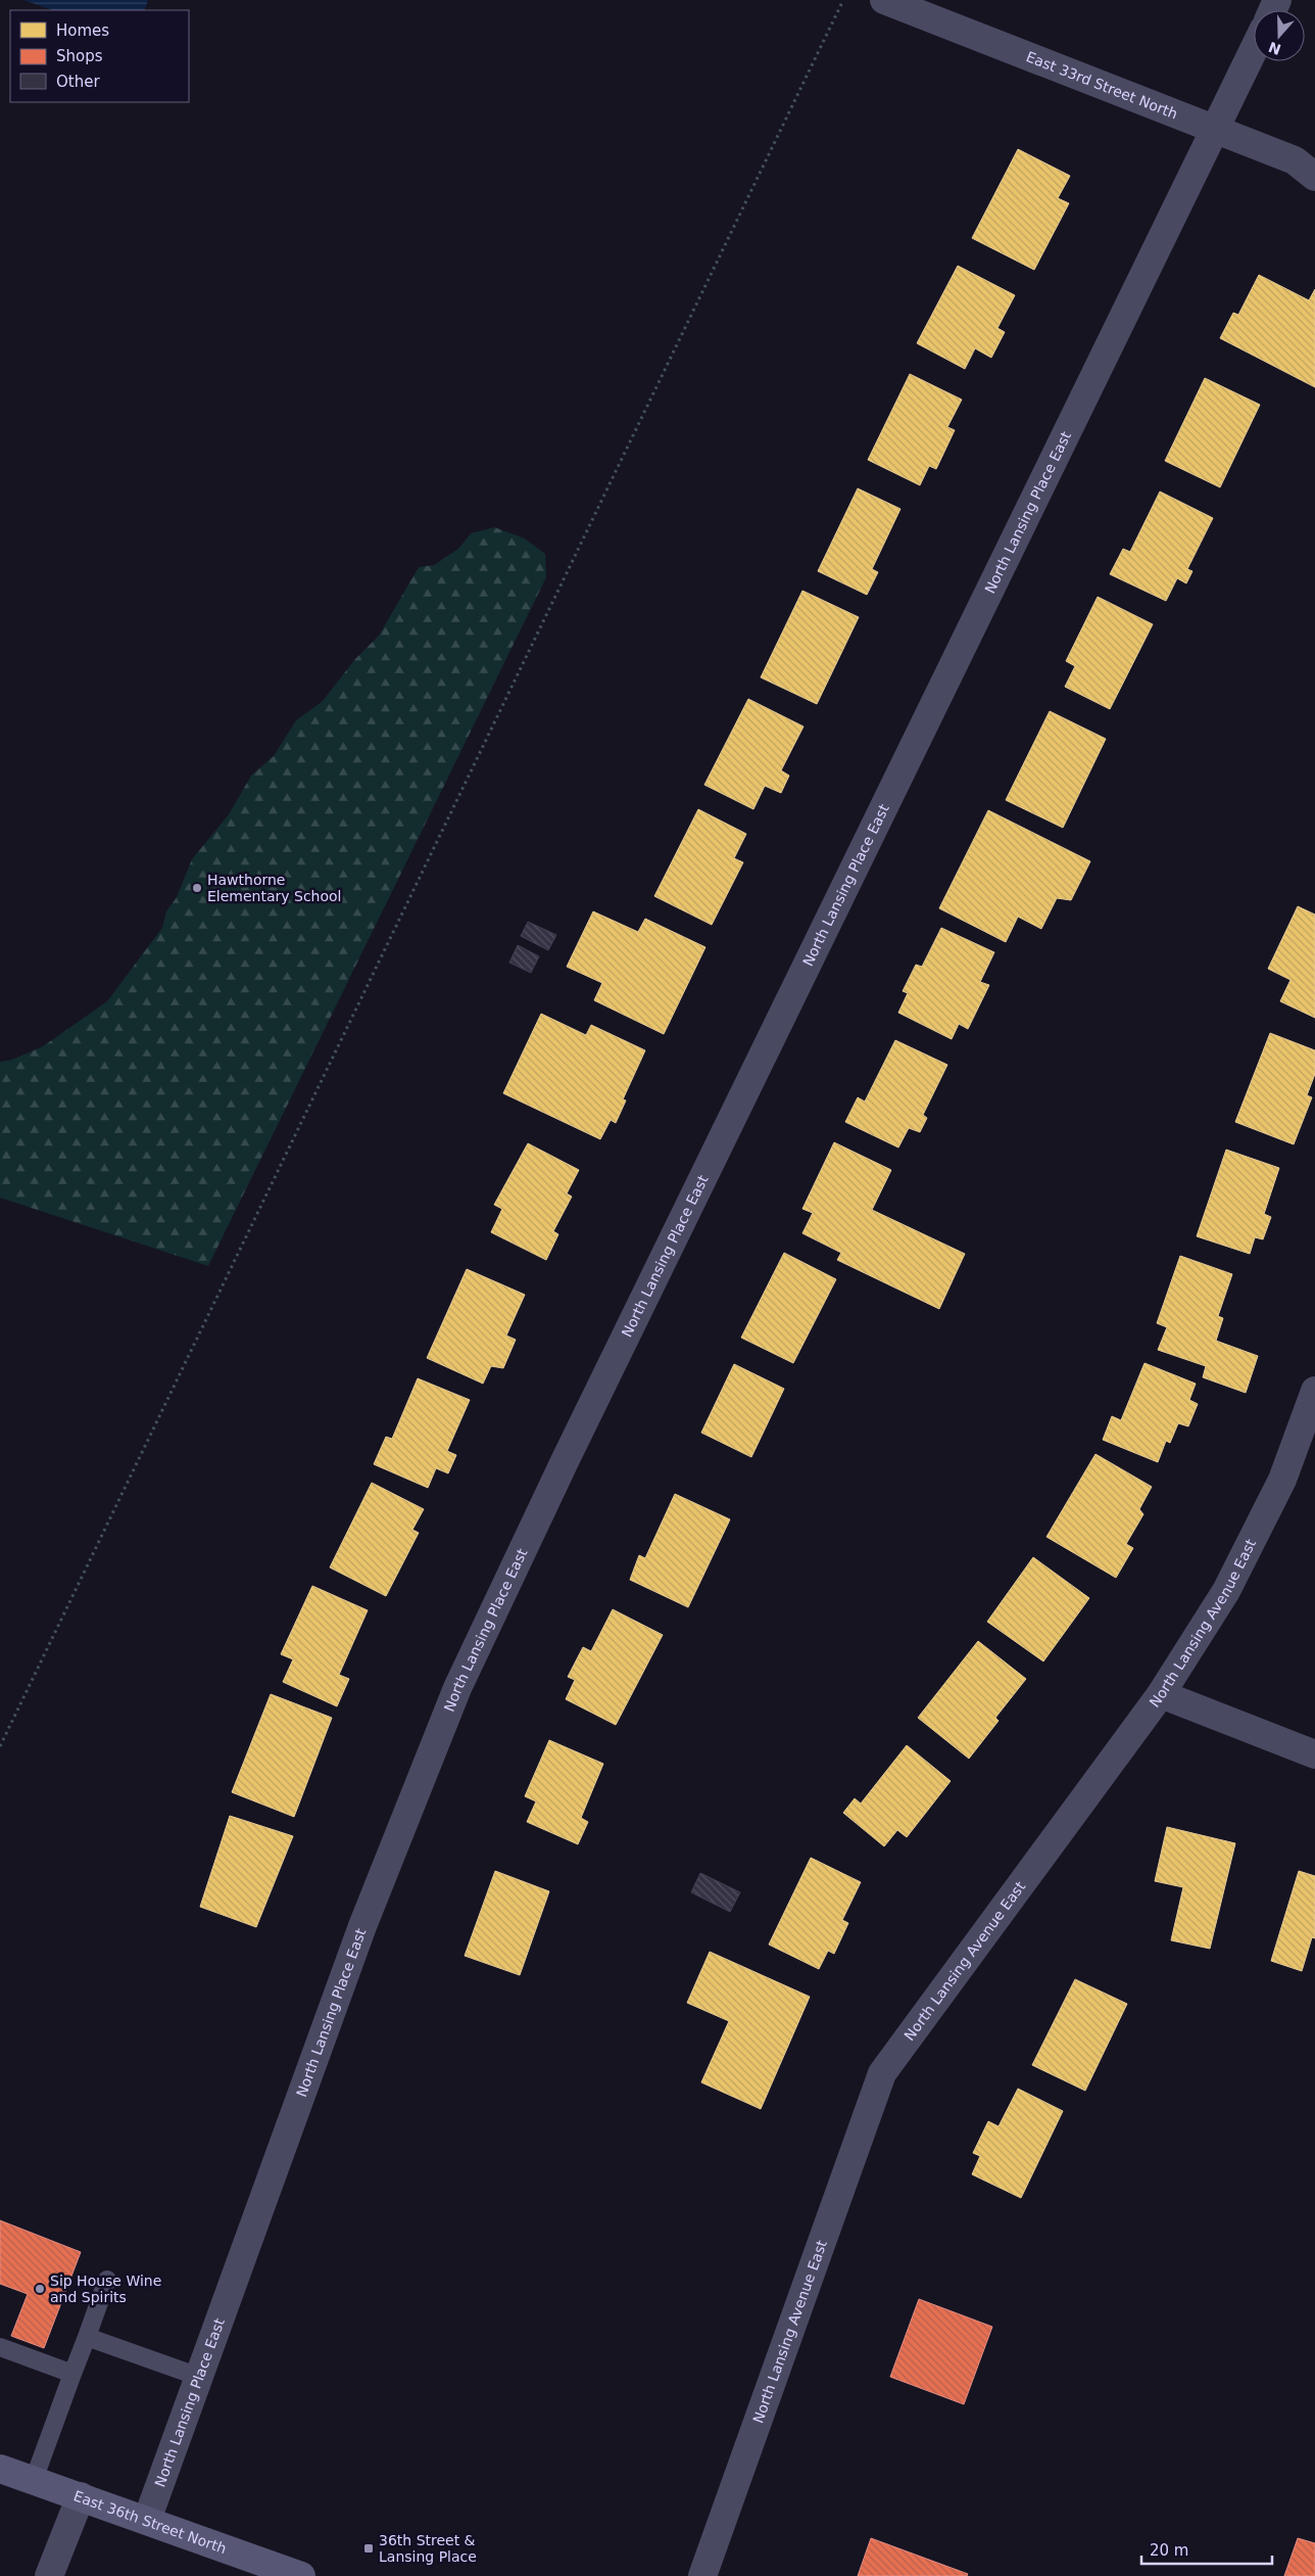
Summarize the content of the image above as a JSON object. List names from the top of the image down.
{
  "streets": {
    "main road": ["East 36th Street North"],
    "street": ["East 33rd Street North", "North Lansing Place East", "North Lansing Avenue East"]
  },
  "crossings": [
    ["East 33rd Street North", "North Lansing Place East"],
    ["North Lansing Place East", "East 36th Street North"]
  ],
  "places": {
    "other": ["Hawthorne Elementary School", "Sip House Wine and Spirits"],
    "transit": ["36th Street & Lansing Place"]
  },
  "legend": ["Homes", "Shops", "Other"],
  "scale_bar": "20 m",
  "north": "bottom"
}
